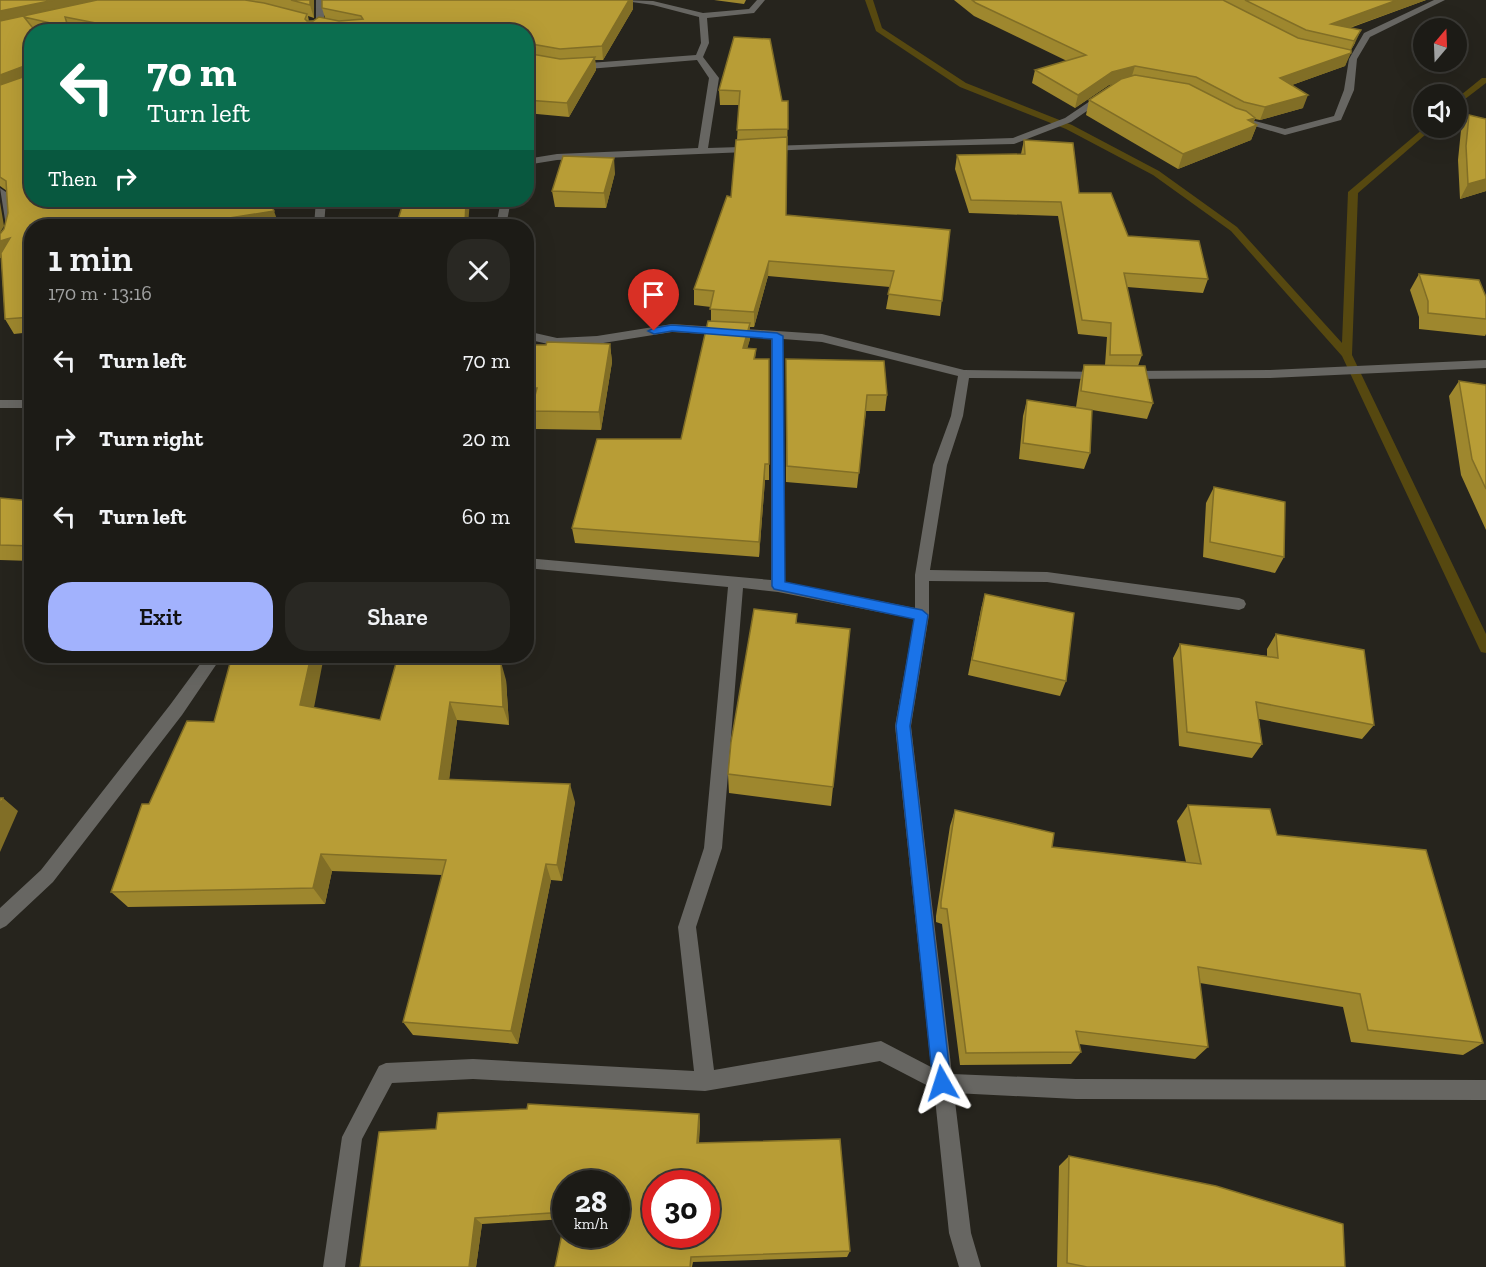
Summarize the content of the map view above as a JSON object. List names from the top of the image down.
{
  "north": "top",
  "page": {
    "turn": ["70 m", "Turn left"],
    "then": "Then",
    "heading": ["1 min", "170 m · 13:16"],
    "list": [
      {
        "name": "Turn left",
        "value": "70 m"
      },
      {
        "name": "Turn right",
        "value": "20 m"
      },
      {
        "name": "Turn left",
        "value": "60 m"
      }
    ],
    "buttons": ["Exit", "Share"],
    "speed": "28 km/h",
    "limit": "30"
  }
}
